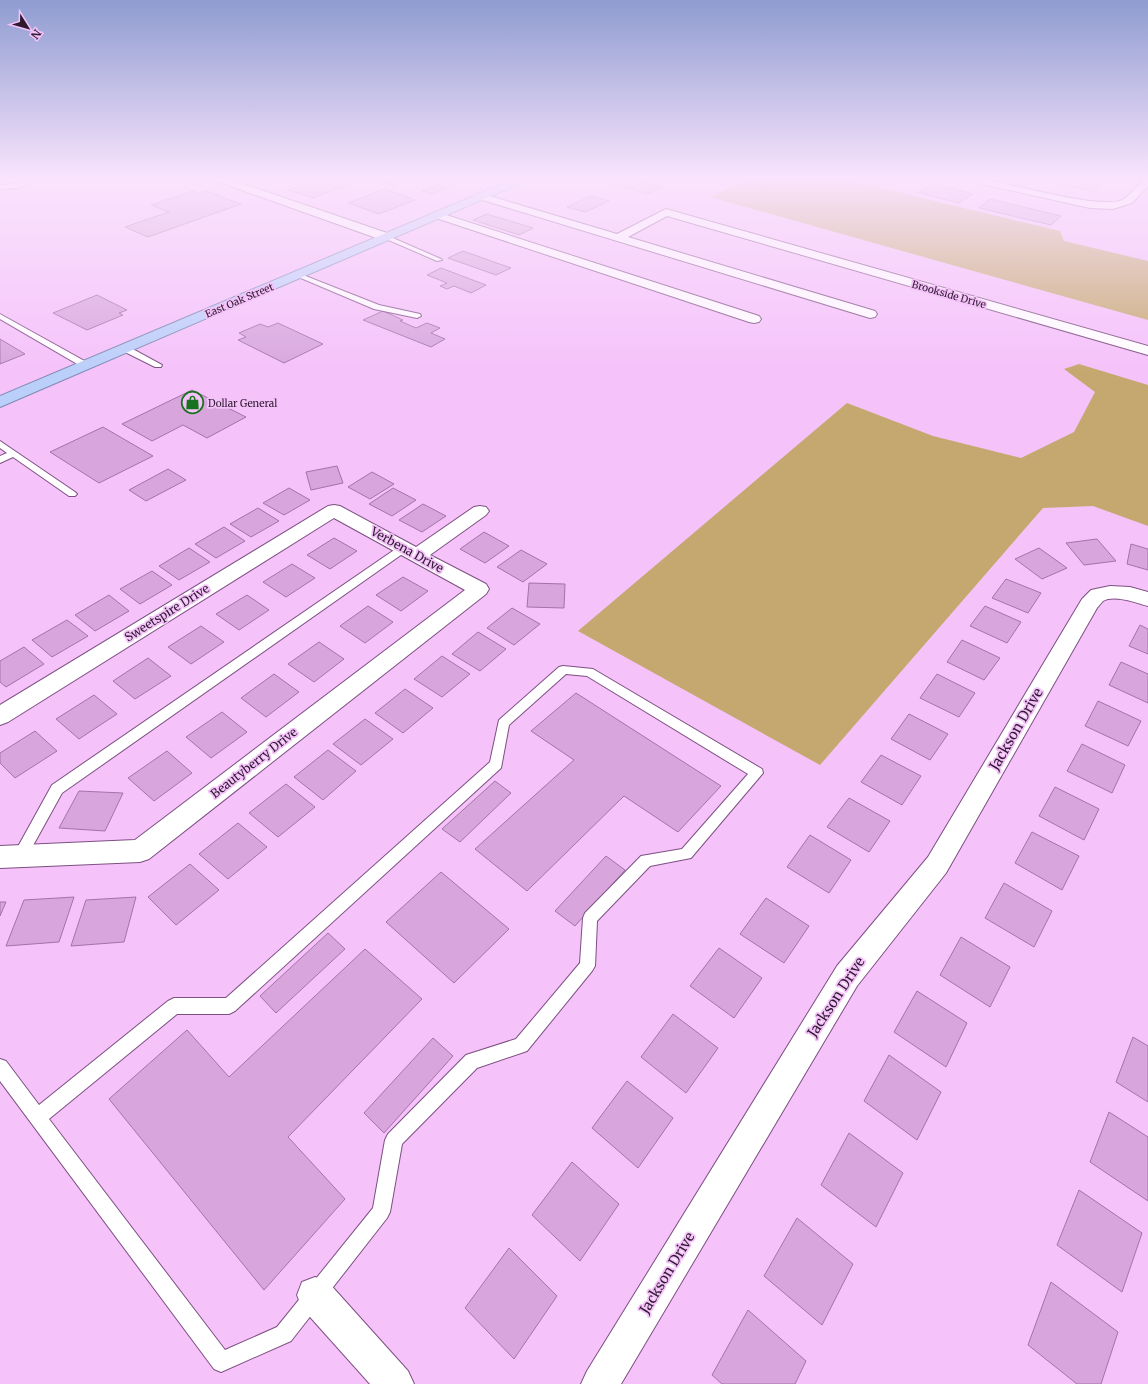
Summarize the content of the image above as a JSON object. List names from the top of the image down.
{
  "streets": {
    "highway": ["East Oak Street"],
    "street": [
      "Brookside Drive",
      "Verbena Drive",
      "Sweetspire Drive",
      "Jackson Drive",
      "Beautyberry Drive"
    ]
  },
  "crossings": [
    ["Verbena Drive", "Sweetspire Drive"],
    ["Verbena Drive", "Beautyberry Drive"]
  ],
  "places": {
    "shop": ["Dollar General"]
  },
  "north": "bottom right"
}
